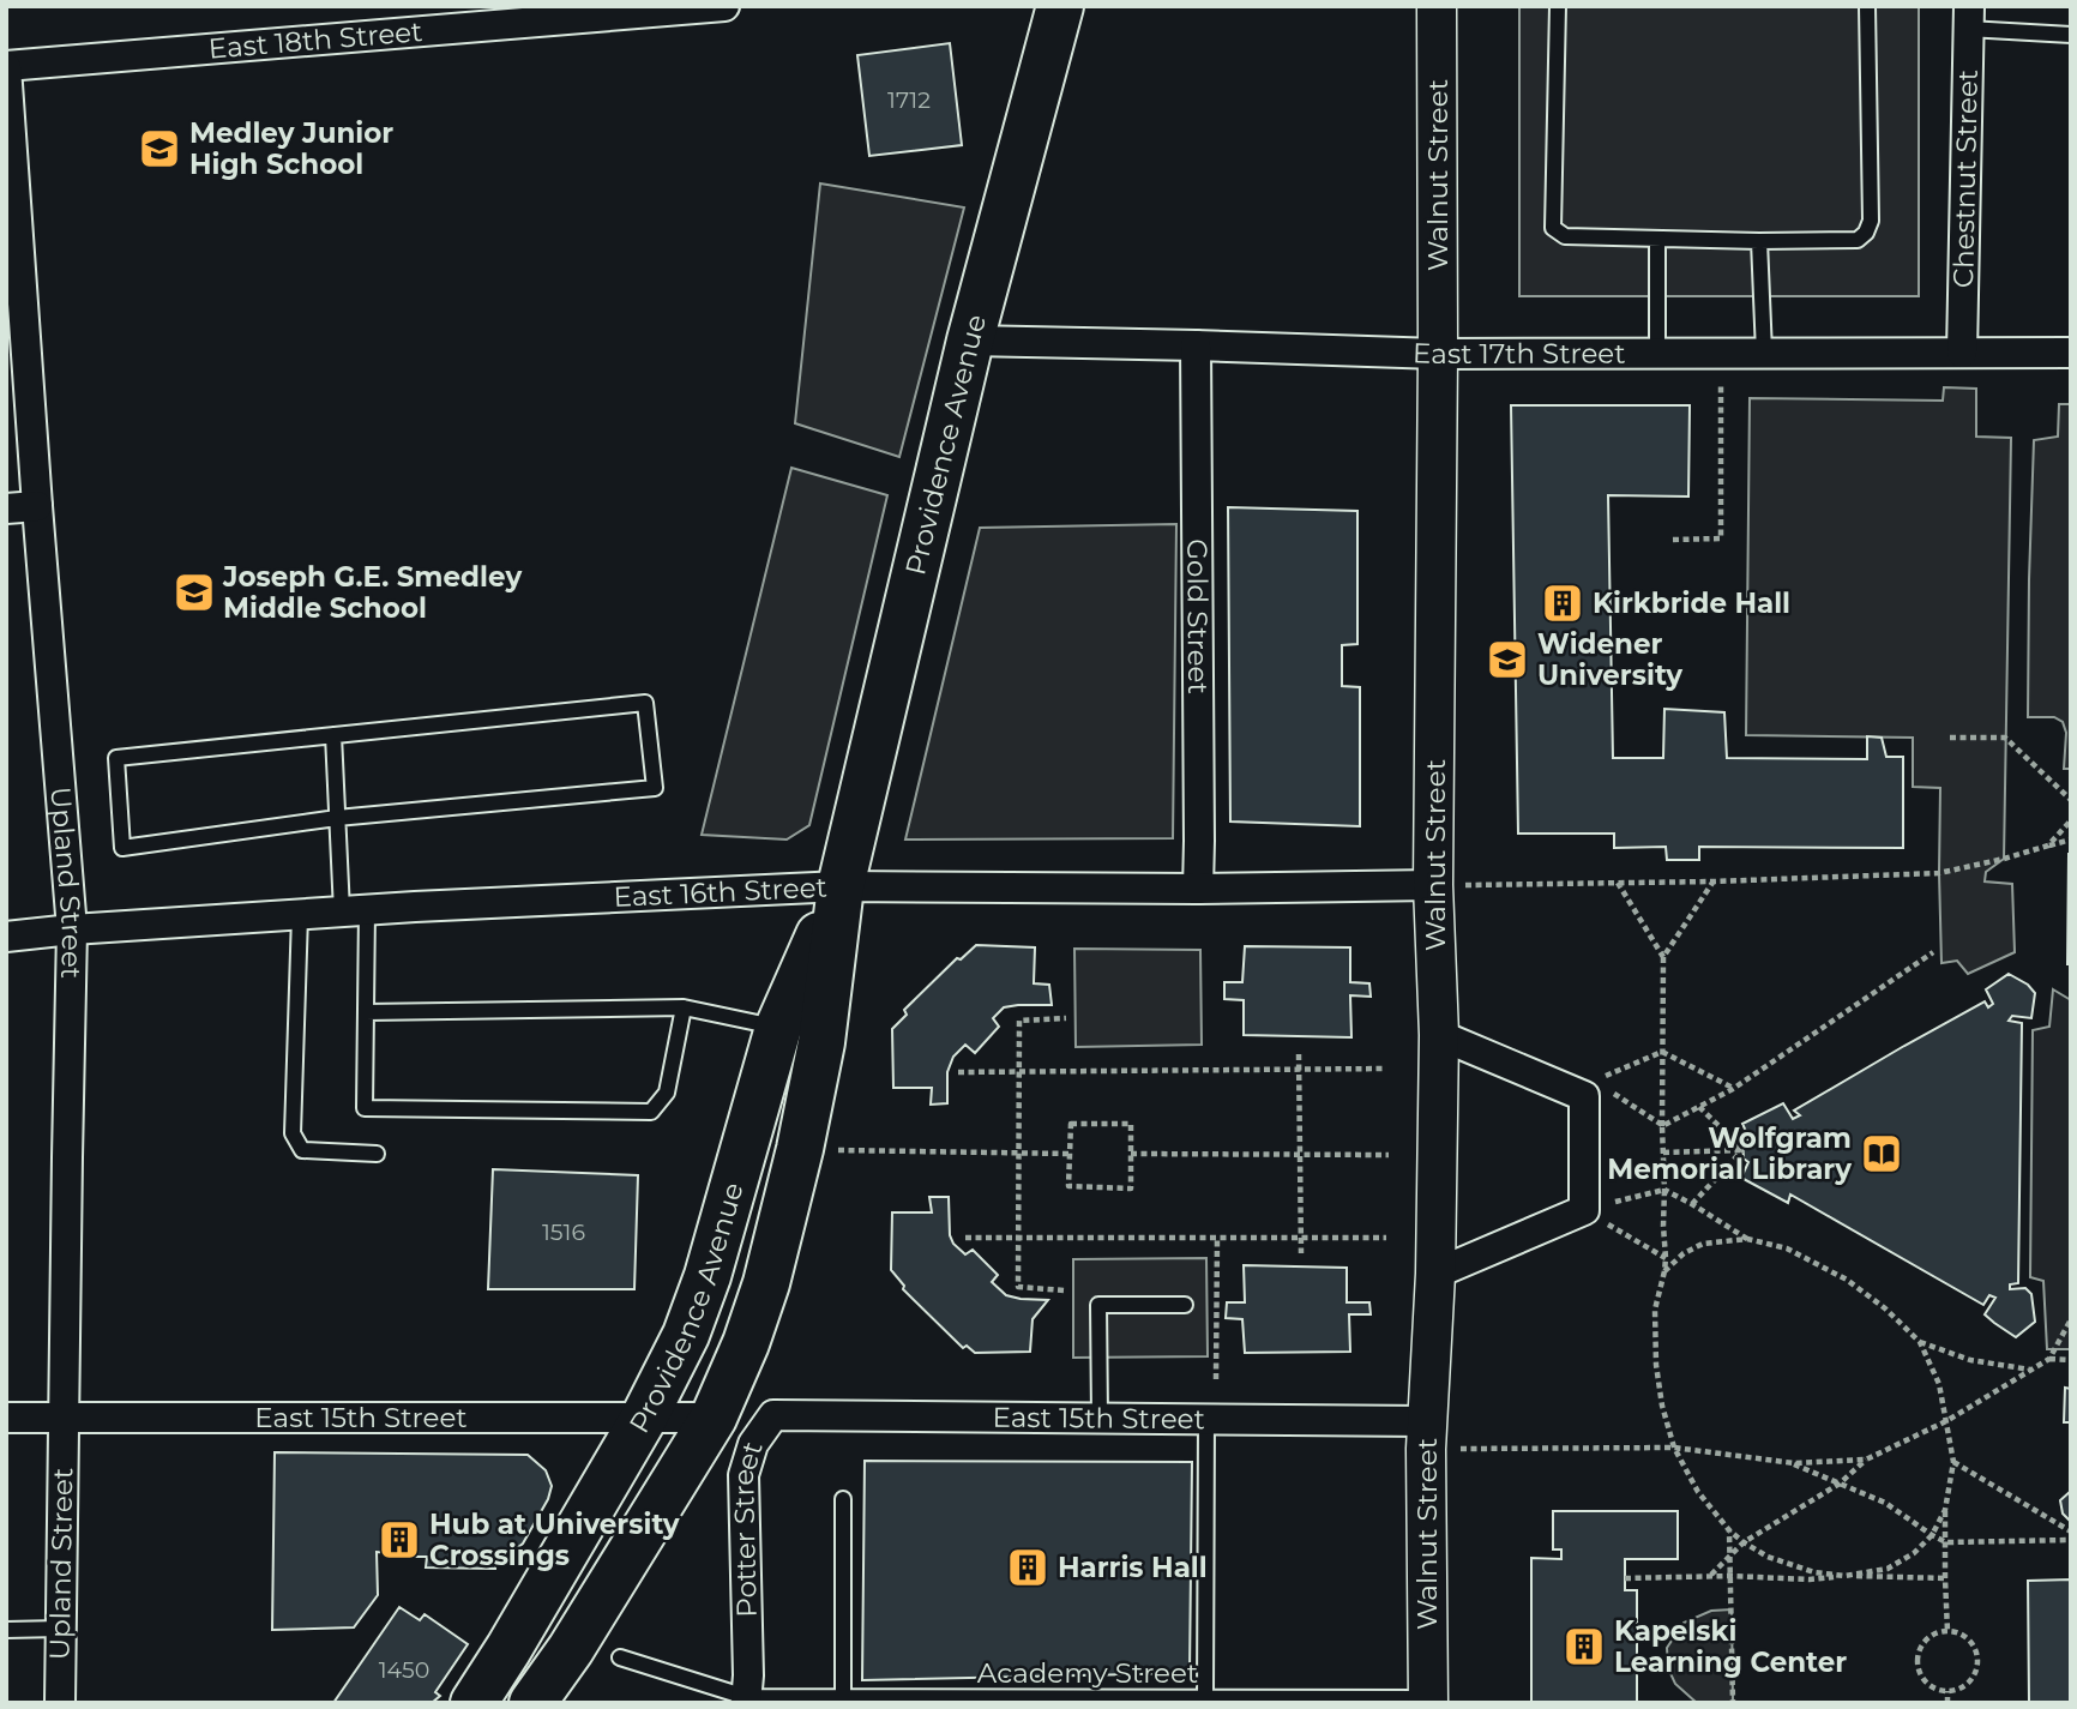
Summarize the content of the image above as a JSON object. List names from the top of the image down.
{
  "streets": {
    "main road": ["Providence Avenue"],
    "street": [
      "East 18th Street",
      "Walnut Street",
      "Chestnut Street",
      "East 17th Street",
      "Gold Street",
      "Upland Street",
      "East 16th Street",
      "East 15th Street",
      "Potter Street"
    ],
    "lane": ["Academy Street"]
  },
  "crossings": [
    ["East 18th Street", "Upland Street"],
    ["Walnut Street", "East 17th Street"],
    ["Walnut Street", "East 16th Street"],
    ["Walnut Street", "East 15th Street"],
    ["Walnut Street", "Academy Street"],
    ["Chestnut Street", "East 17th Street"],
    ["East 17th Street", "Providence Avenue"],
    ["East 17th Street", "Gold Street"],
    ["Providence Avenue", "East 16th Street"],
    ["Providence Avenue", "East 15th Street"],
    ["Gold Street", "East 16th Street"],
    ["Upland Street", "East 16th Street"],
    ["Upland Street", "East 15th Street"],
    ["East 15th Street", "Potter Street"],
    ["Potter Street", "Academy Street"]
  ],
  "places": {
    "school or university": ["Medley Junior High School", "Joseph G.E. Smedley Middle School", "Widener University"],
    "building": [
      "Kirkbride Hall",
      "Hub at University Crossings",
      "Harris Hall",
      "Kapelski Learning Center"
    ],
    "library": ["Wolfgram Memorial Library"]
  },
  "house_numbers": ["1712", "1516", "1450"]
}
